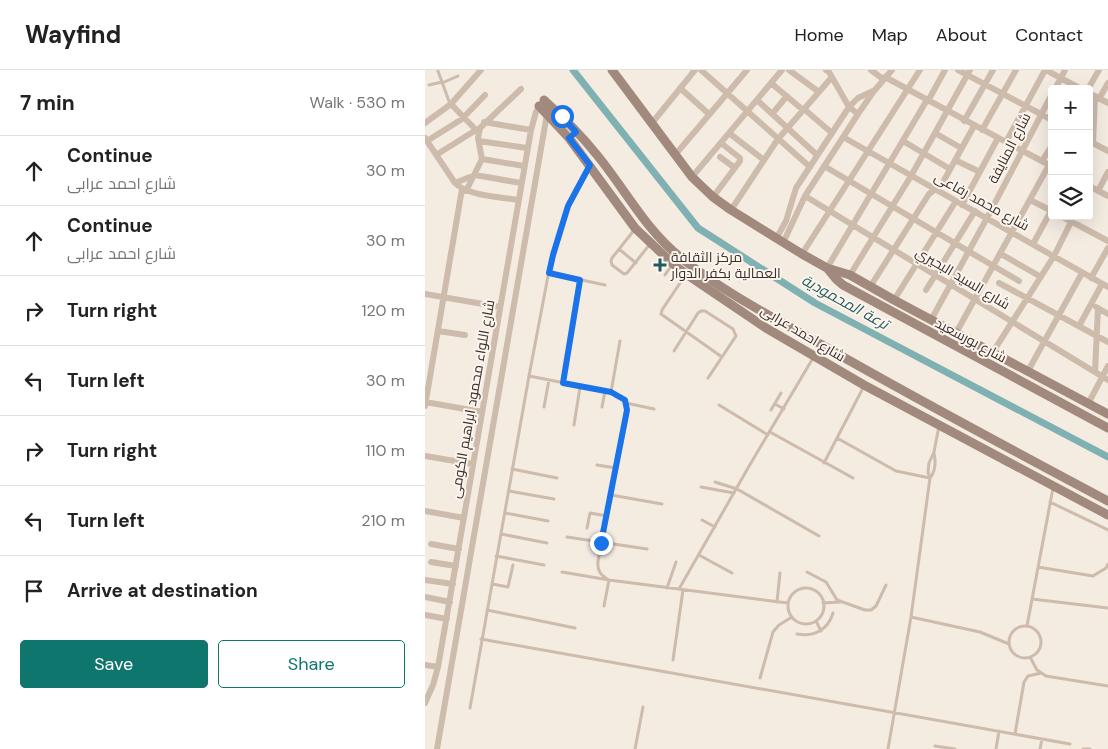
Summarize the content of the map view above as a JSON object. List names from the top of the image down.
{
  "streets": {
    "main road": ["شارع احمد عرابى", "شارع بورسعيد"],
    "street": [
      "شارع المنايفة",
      "شارع محمد رفاعى",
      "شارع السيد البحيري",
      "شارع اللواء محمود ابراهيم الكومى"
    ]
  },
  "crossings": [
    ["شارع المنايفة", "شارع محمد رفاعى"],
    ["شارع المنايفة", "شارع السيد البحيري"],
    ["شارع المنايفة", "شارع بورسعيد"],
    ["شارع احمد عرابى", "شارع اللواء محمود ابراهيم الكومى"]
  ],
  "water": ["ترعة المحمودية"],
  "places": {
    "health": ["مركز الثقافة العمالية بكفر الدوار"]
  },
  "page": {
    "header": "Wayfind",
    "nav": [
      "Home",
      "Map",
      "About",
      "Contact"
    ],
    "heading": ["7 min", "Walk · 530 m"],
    "map_buttons": ["+", "−"],
    "list": [
      ["Continue", "شارع احمد عرابى", "30 m"],
      ["Continue", "شارع احمد عرابى", "30 m"],
      ["Turn right", "120 m"],
      ["Turn left", "30 m"],
      ["Turn right", "110 m"],
      ["Turn left", "210 m"],
      "Arrive at destination"
    ],
    "buttons": ["Save", "Share"]
  }
}
